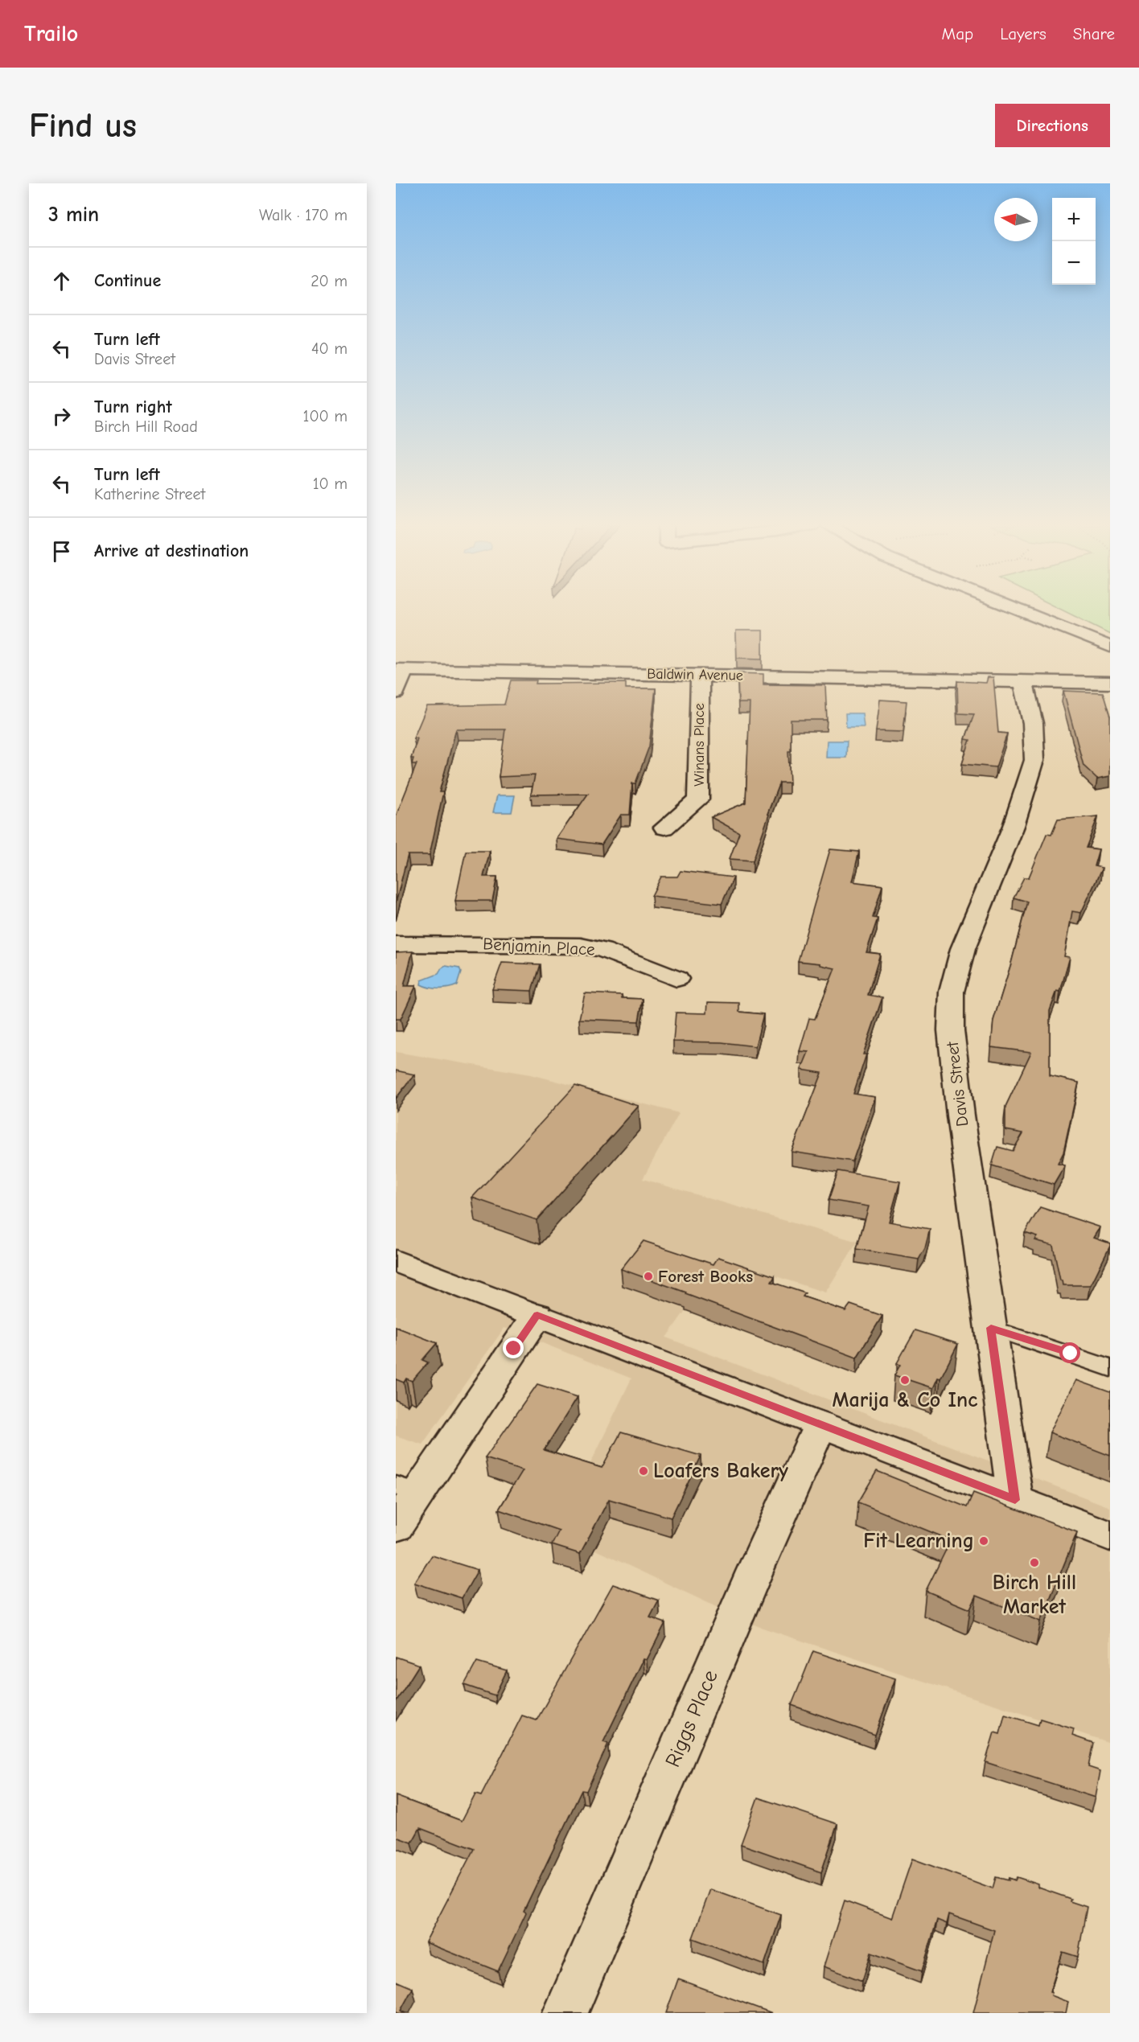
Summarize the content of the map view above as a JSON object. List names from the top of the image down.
{
  "streets": {
    "street": [
      "Baldwin Avenue",
      "Winans Place",
      "Benjamin Place",
      "Davis Street",
      "Riggs Place"
    ]
  },
  "crossings": [
    ["Baldwin Avenue", "Winans Place"],
    ["Baldwin Avenue", "Davis Street"]
  ],
  "places": [
    "Forest Books",
    "Marija & Co Inc",
    "Loafers Bakery",
    "Fit Learning",
    "Birch Hill Market"
  ],
  "north": "left",
  "page": {
    "header": "Trailo",
    "nav": ["Map", "Layers", "Share"],
    "buttons": "Directions",
    "title": "Find us",
    "heading": ["3 min", "Walk · 170 m"],
    "map_buttons": ["+", "−"],
    "list": [
      ["Continue", "20 m"],
      ["Turn left", "Davis Street", "40 m"],
      ["Turn right", "Birch Hill Road", "100 m"],
      ["Turn left", "Katherine Street", "10 m"],
      "Arrive at destination"
    ]
  }
}
